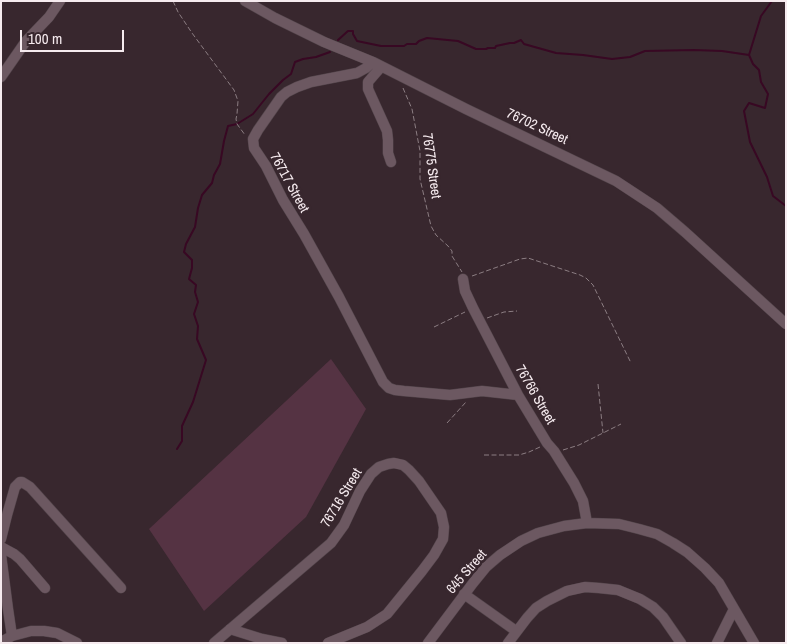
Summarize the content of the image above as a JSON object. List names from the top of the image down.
{
  "streets": {
    "street": [
      "76702 Street",
      "76717 Street",
      "76766 Street",
      "76716 Street",
      "645 Street"
    ],
    "path": ["76775 Street"]
  },
  "crossings": [
    ["76702 Street", "76775 Street"],
    ["76702 Street", "76717 Street"],
    ["76775 Street", "76766 Street"],
    ["76766 Street", "645 Street"]
  ],
  "scale_bar": "100 m"
}
